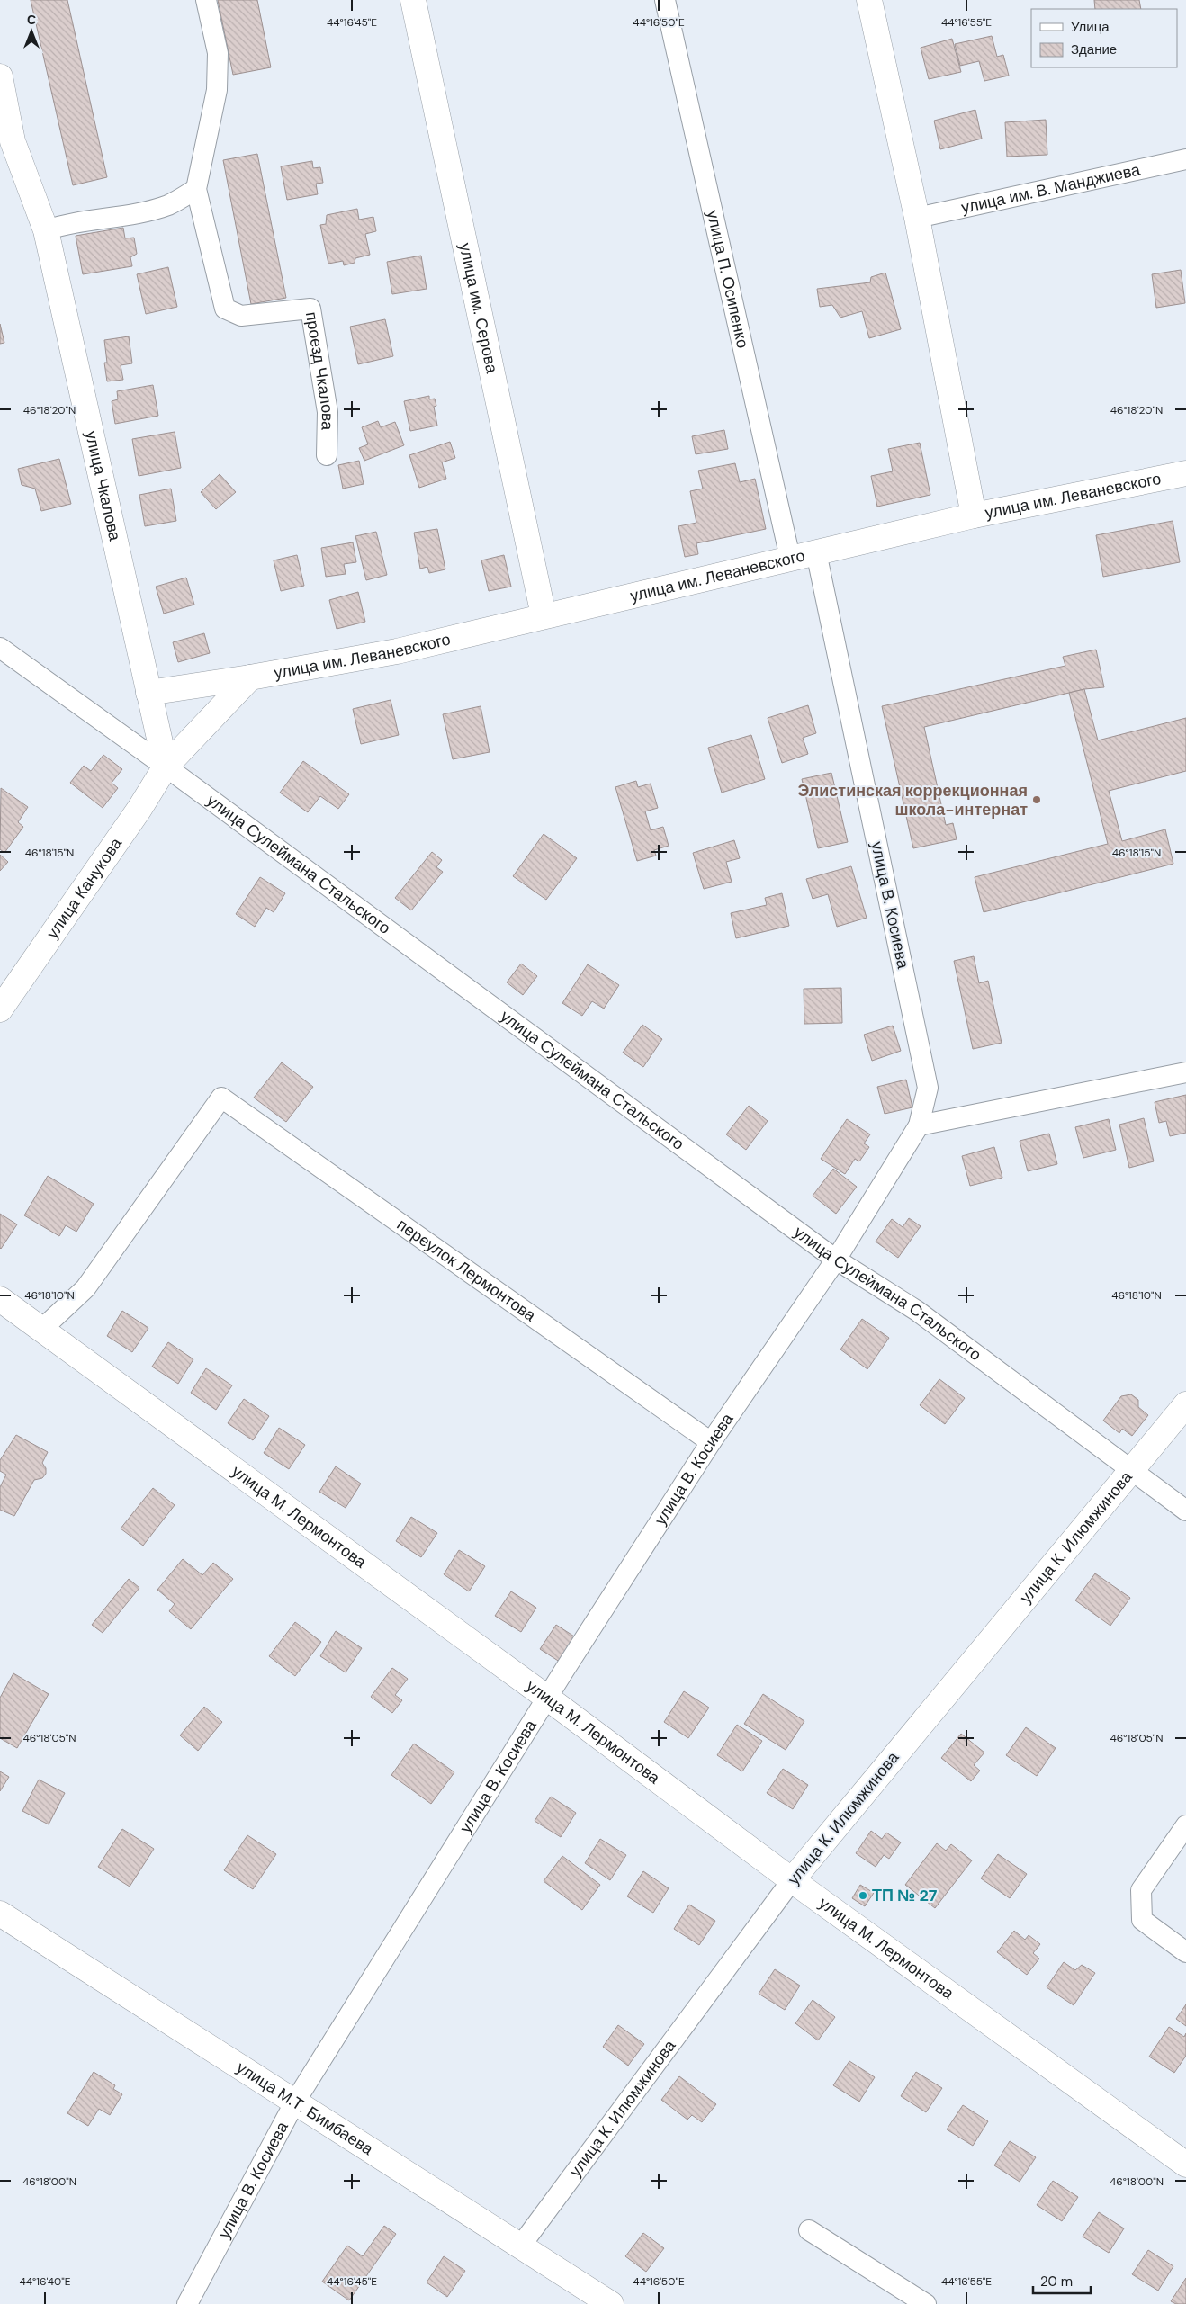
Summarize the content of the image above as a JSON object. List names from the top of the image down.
{
  "streets": {
    "street": [
      "улица им. В. Манджиева",
      "улица П. Осипенко",
      "улица им. Серова",
      "проезд Чкалова",
      "улица Чкалова",
      "улица им. Леваневского",
      "улица Сулеймана Стальского",
      "улица Канукова",
      "улица В. Косиева",
      "переулок Лермонтова",
      "улица М. Лермонтова",
      "улица К. Илюмжинова",
      "улица М.Т. Бимбаева"
    ]
  },
  "crossings": [
    ["улица П. Осипенко", "улица им. Леваневского"],
    ["улица им. Серова", "улица им. Леваневского"],
    ["улица Чкалова", "улица им. Леваневского"],
    ["улица Чкалова", "улица Сулеймана Стальского"],
    ["улица Чкалова", "улица Канукова"],
    ["улица им. Леваневского", "улица В. Косиева"],
    ["улица Сулеймана Стальского", "улица Канукова"],
    ["улица Сулеймана Стальского", "улица В. Косиева"],
    ["улица Сулеймана Стальского", "улица К. Илюмжинова"],
    ["улица В. Косиева", "переулок Лермонтова"],
    ["улица В. Косиева", "улица М. Лермонтова"],
    ["улица В. Косиева", "улица М.Т. Бимбаева"],
    ["переулок Лермонтова", "улица М. Лермонтова"],
    ["улица М. Лермонтова", "улица К. Илюмжинова"],
    ["улица К. Илюмжинова", "улица М.Т. Бимбаева"]
  ],
  "places": ["Элистинская коррекционная школа-интернат", "ТП № 27"],
  "legend": ["Улица", "Здание"],
  "scale_bar": "20 m",
  "north": "top",
  "coordinates": [
    "44°16'45\"E",
    "44°16'50\"E",
    "44°16'55\"E",
    "46°18'20\"N",
    "46°18'15\"N",
    "46°18'10\"N",
    "46°18'05\"N",
    "46°18'00\"N",
    "44°16'40\"E"
  ]
}
